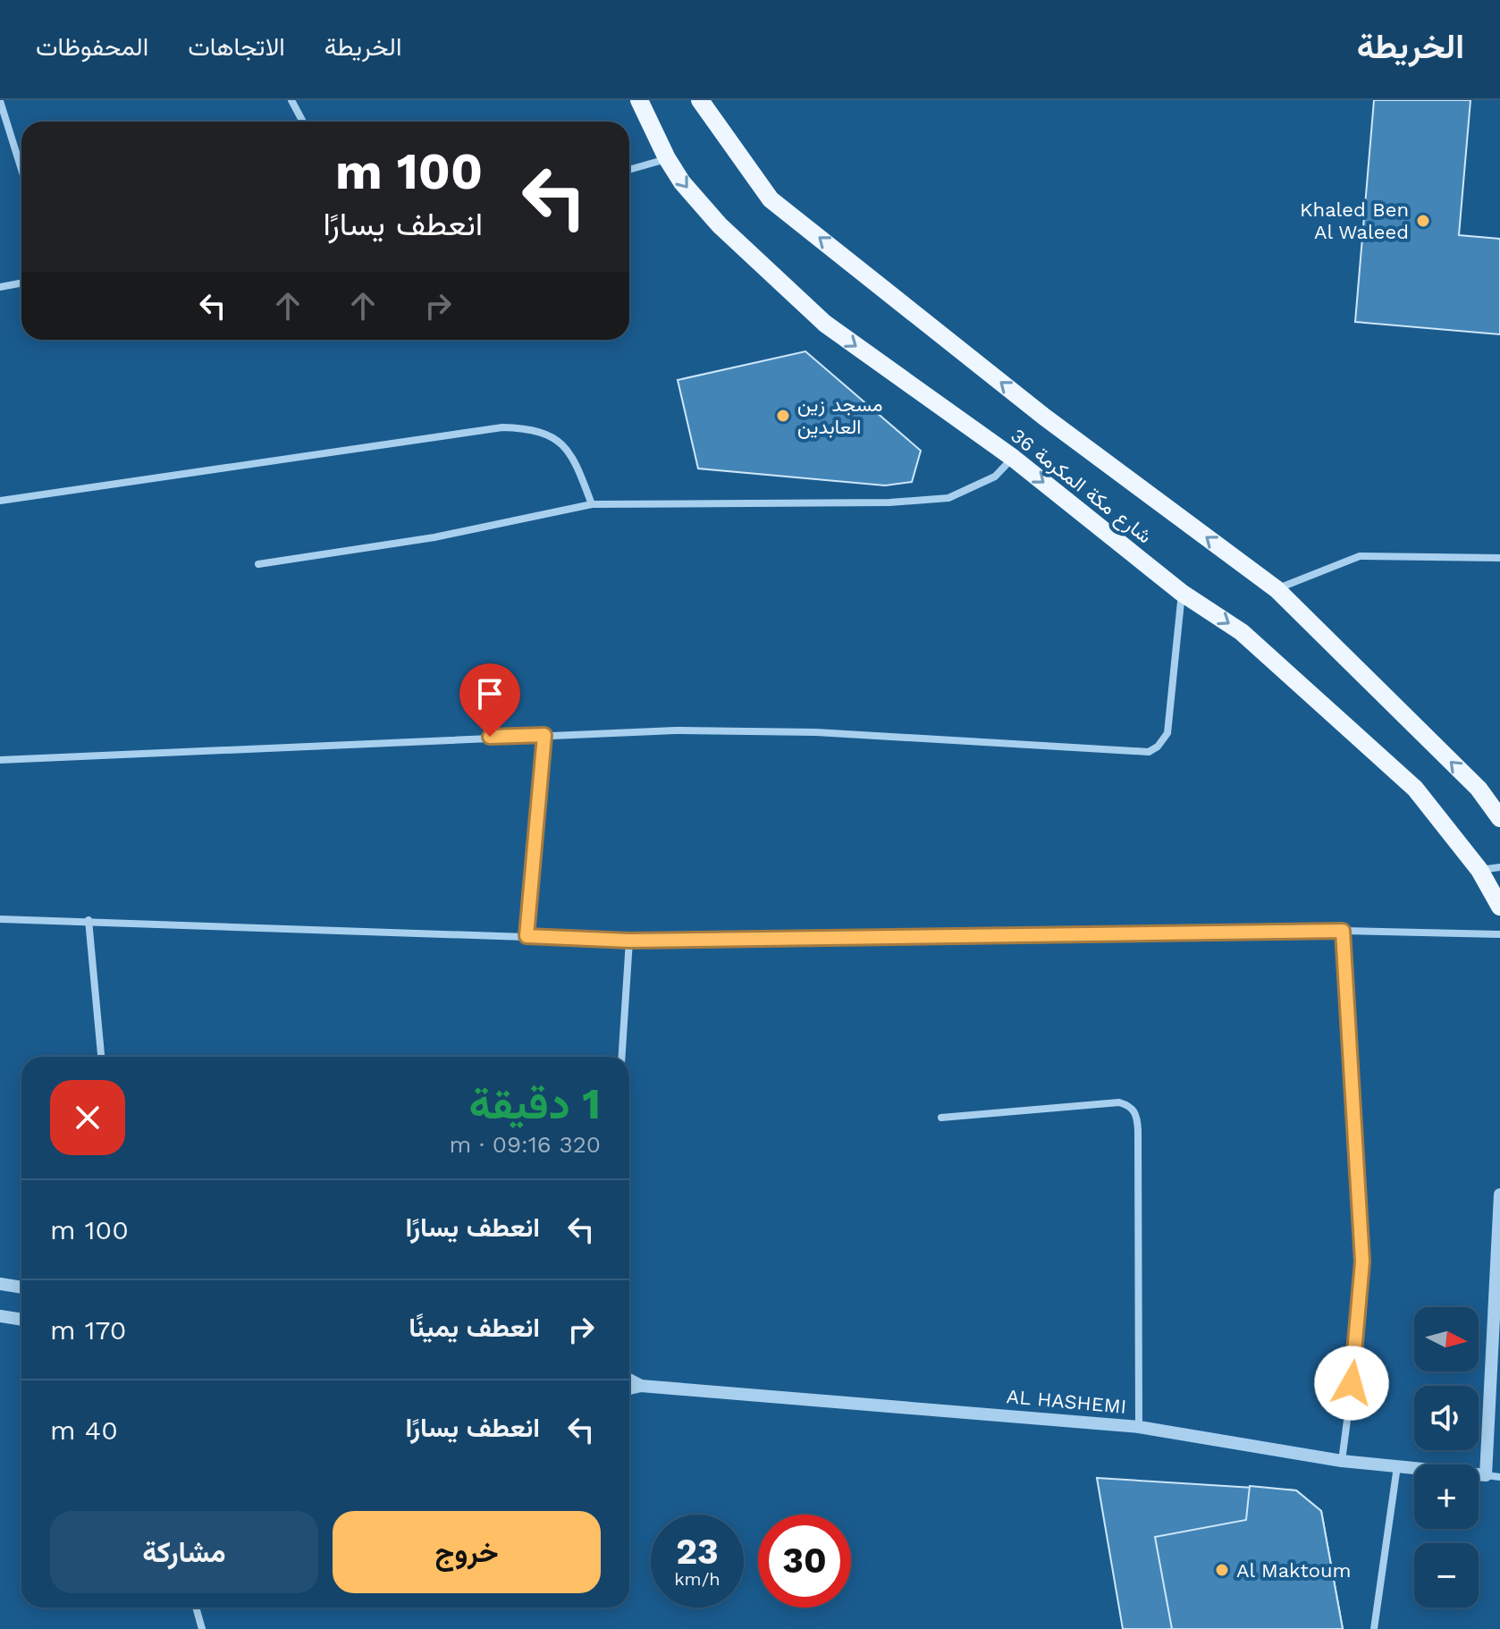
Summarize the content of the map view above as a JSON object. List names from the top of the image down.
{
  "streets": {
    "main road": ["شارع مكة المكرمة 36"],
    "street": ["AL HASHEMI"]
  },
  "places": ["Khaled Ben Al Waleed", "مسجد زين العابدين", "Al Maktoum"],
  "north": "right",
  "page": {
    "header": "الخريطة",
    "nav": ["الخريطة", "الاتجاهات", "المحفوظات"],
    "turn": ["100 m", "انعطف يسارًا"],
    "heading": ["1 دقيقة", "320 m · 09:16"],
    "list": [
      {
        "name": "انعطف يسارًا",
        "value": "100 m"
      },
      {
        "name": "انعطف يمينًا",
        "value": "170 m"
      },
      {
        "name": "انعطف يسارًا",
        "value": "40 m"
      }
    ],
    "map_buttons": ["+", "−"],
    "buttons": ["خروج", "مشاركة"],
    "speed": "23 km/h",
    "limit": "30"
  }
}
